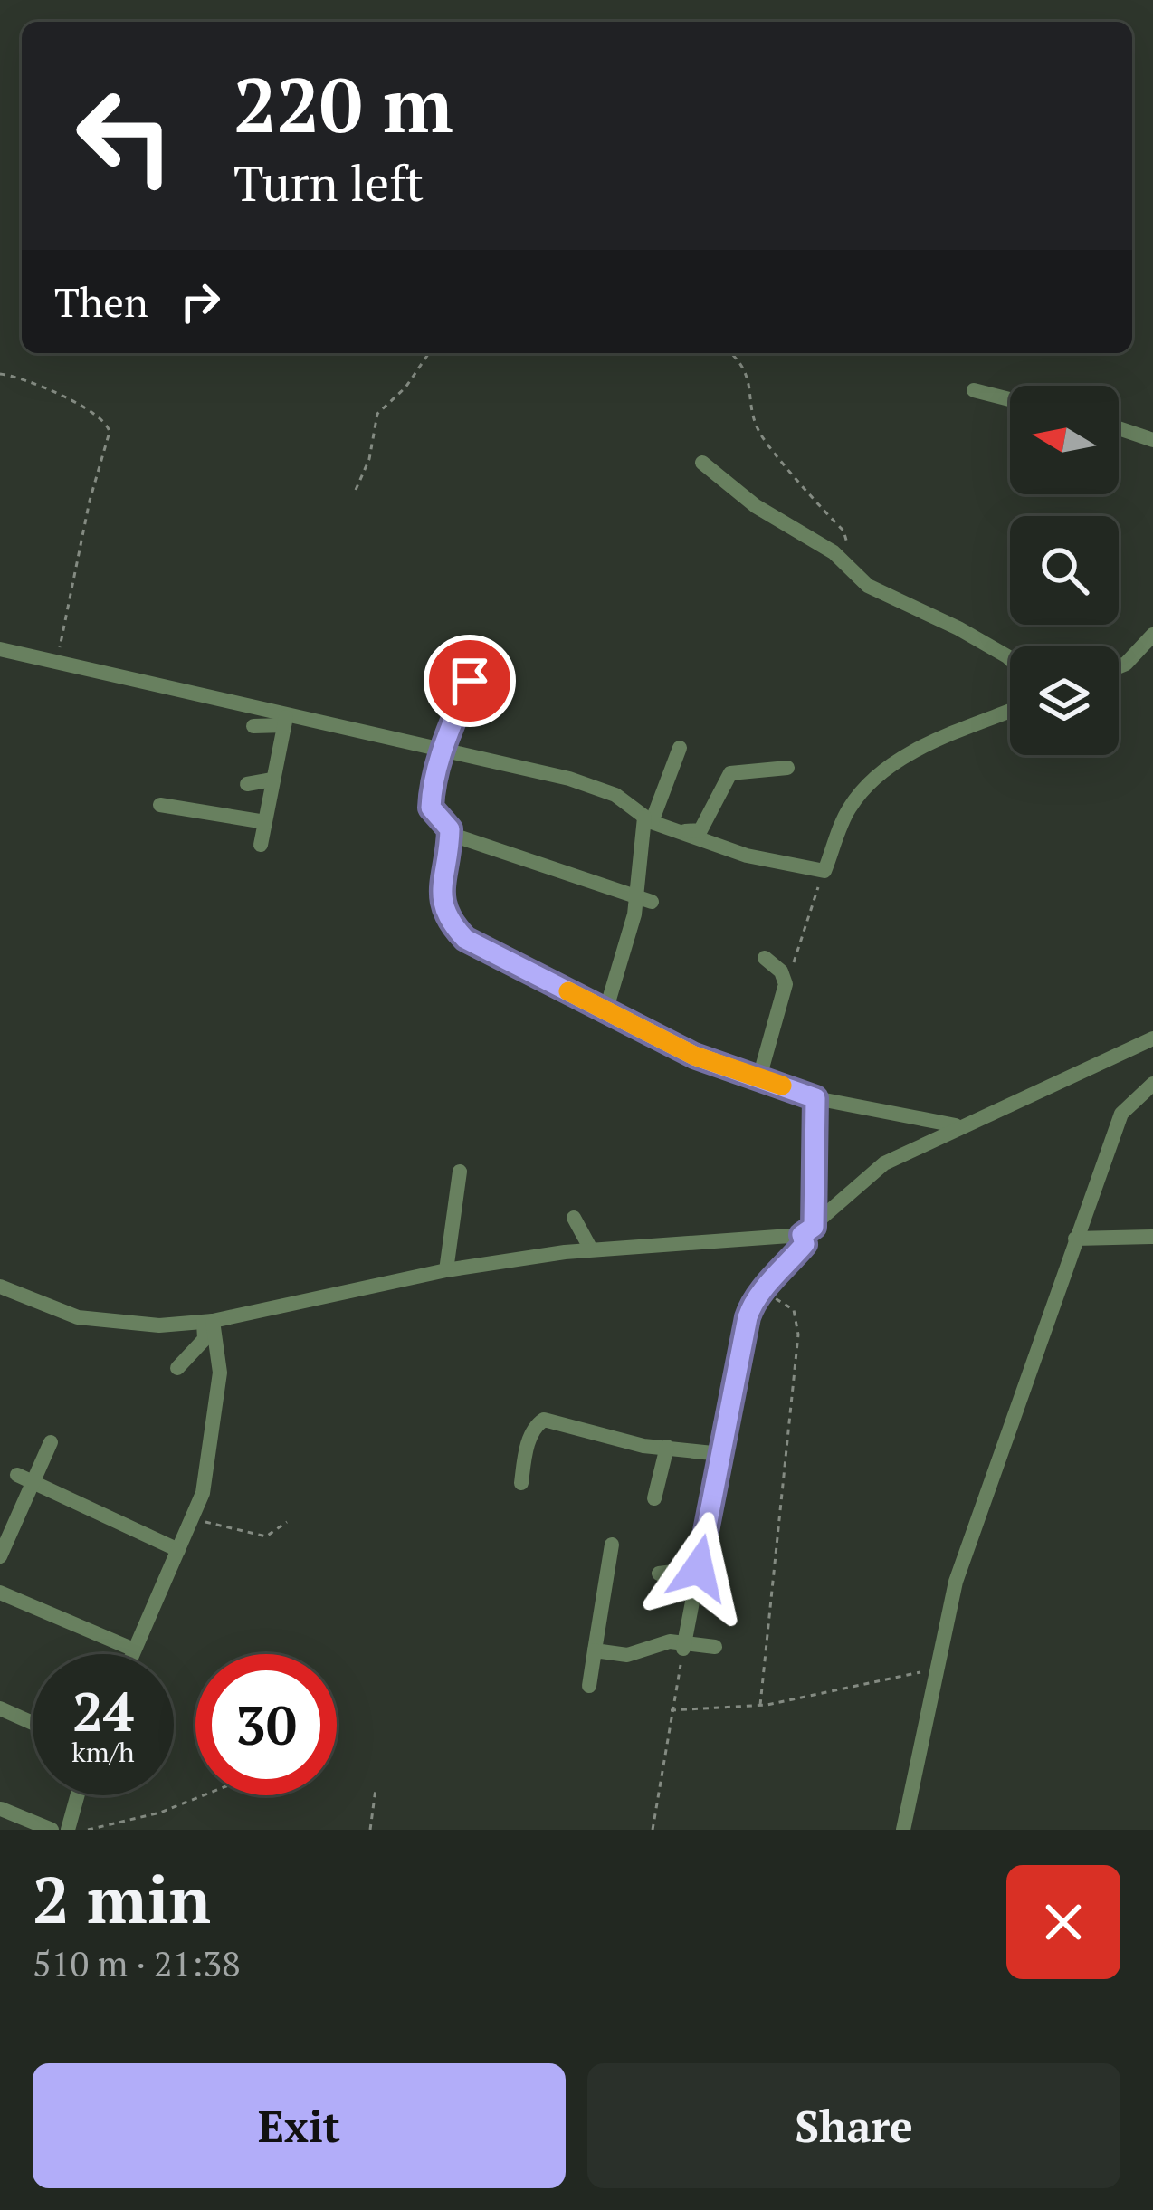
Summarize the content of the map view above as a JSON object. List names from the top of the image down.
{
  "north": "left",
  "page": {
    "turn": ["220 m", "Turn left"],
    "then": "Then",
    "speed": "24 km/h",
    "limit": "30",
    "heading": ["2 min", "510 m · 21:38"],
    "buttons": ["Exit", "Share"]
  }
}
